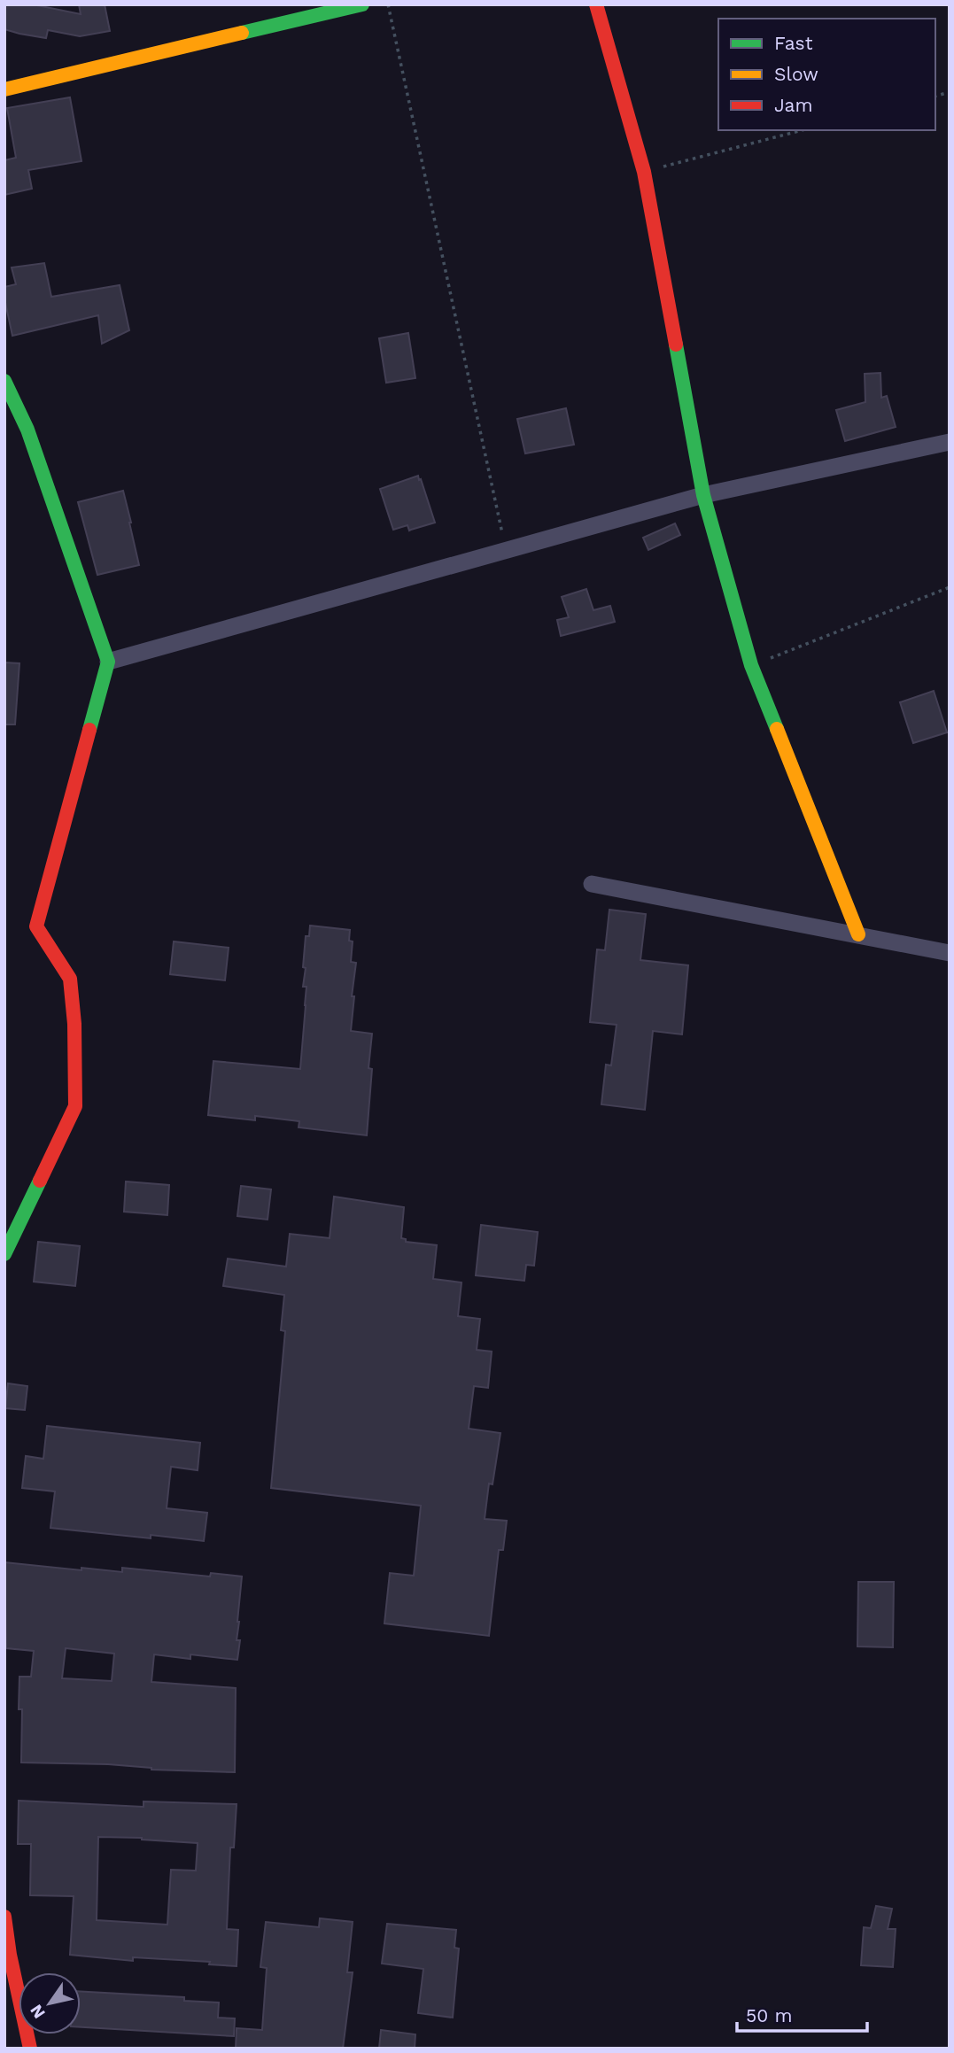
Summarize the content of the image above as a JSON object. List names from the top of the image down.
{
  "legend": ["Fast", "Slow", "Jam"],
  "scale_bar": "50 m",
  "north": "bottom left"
}
